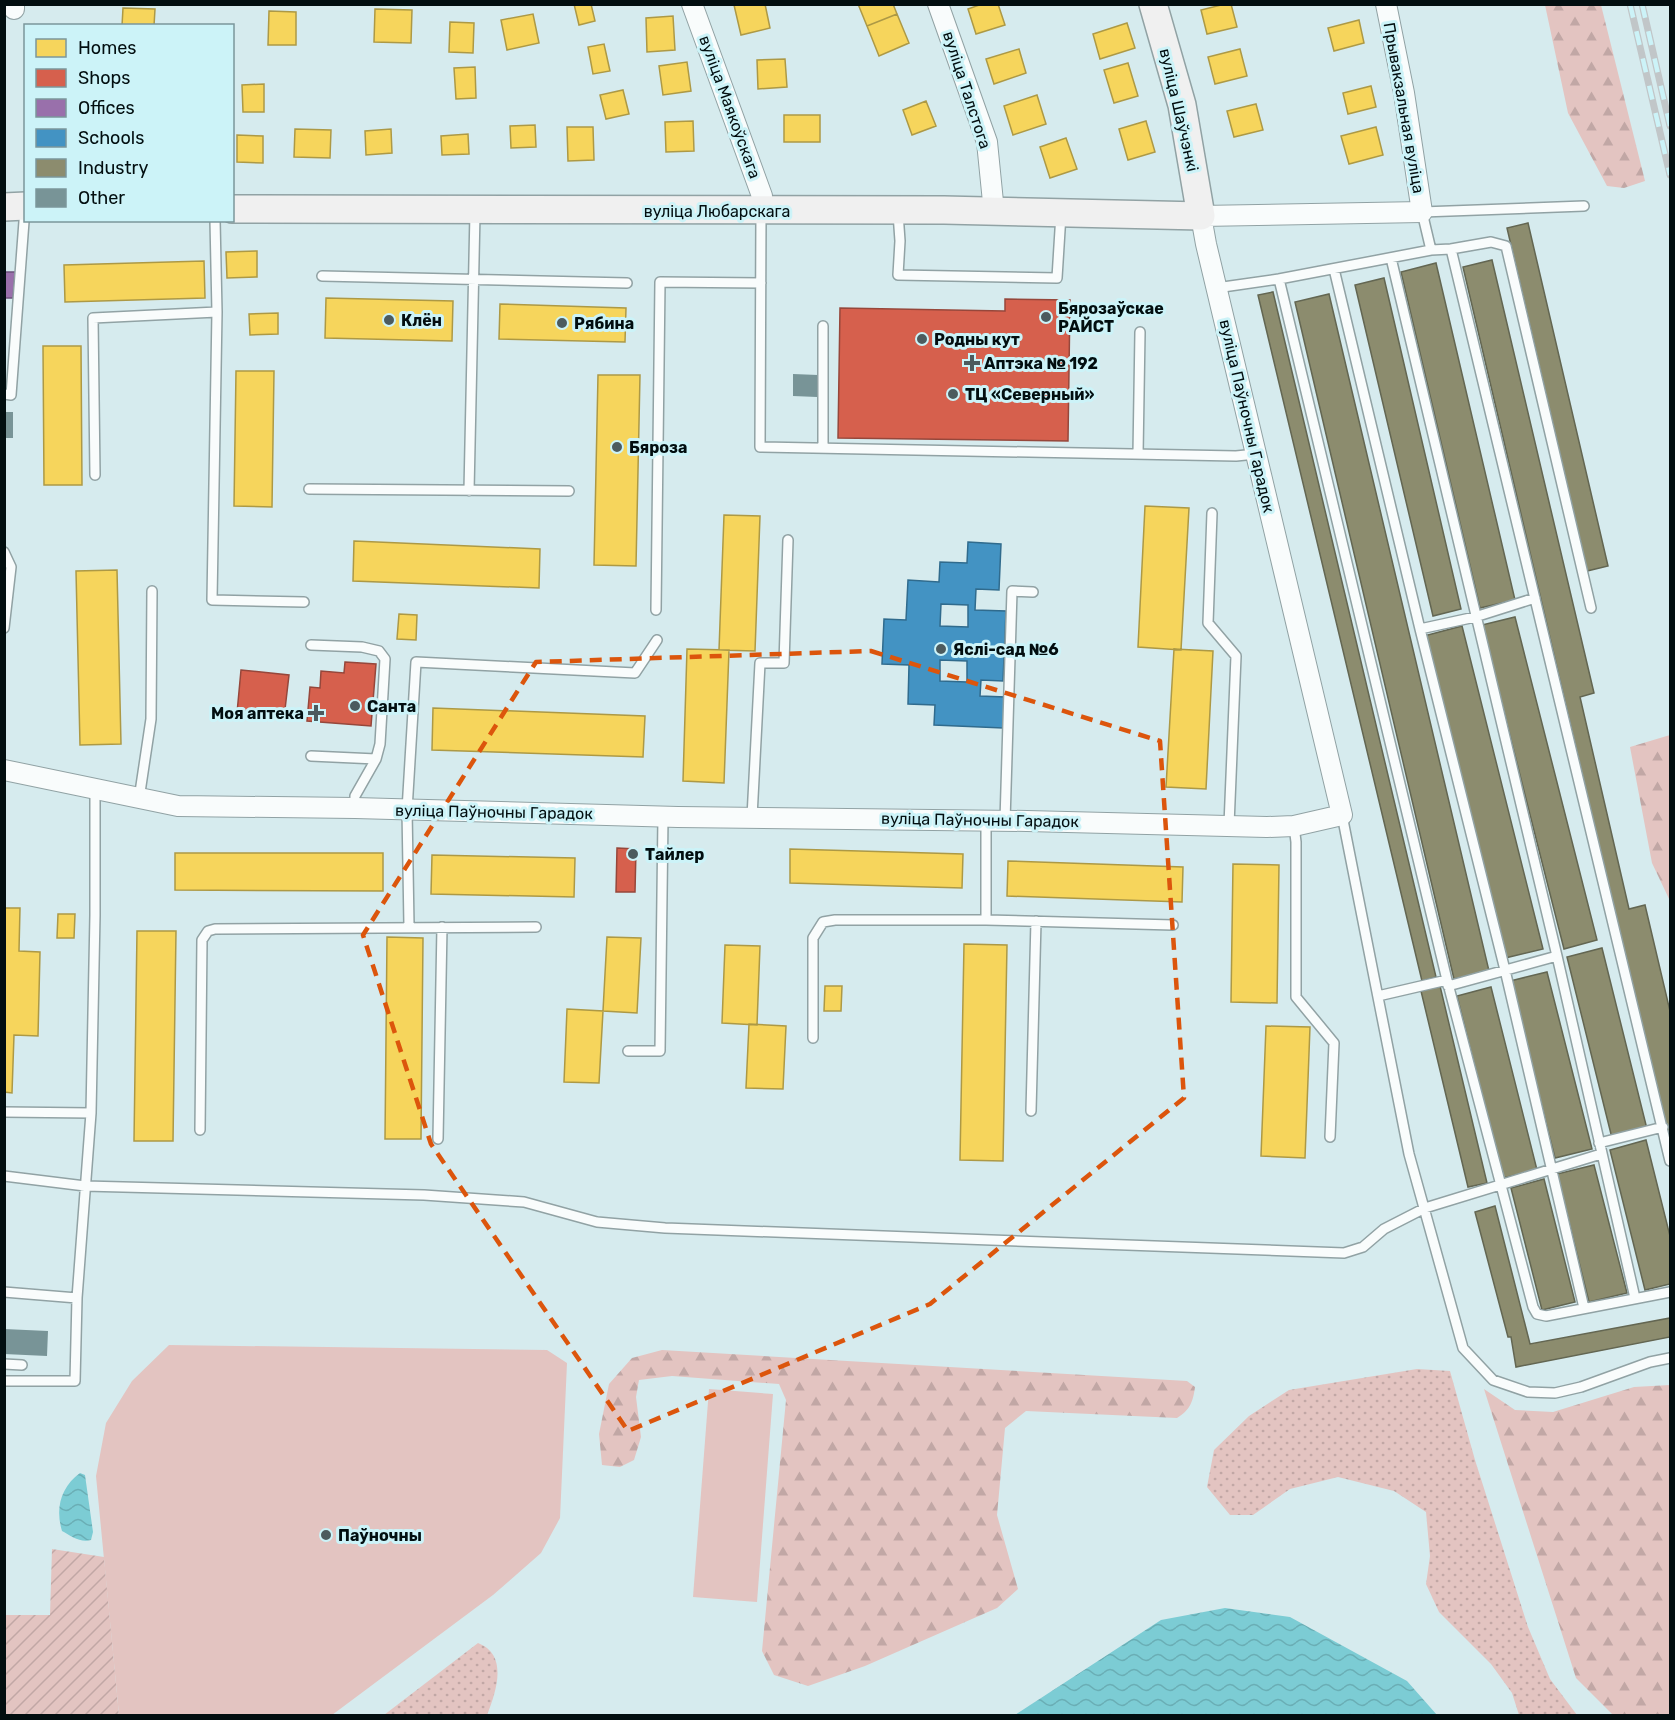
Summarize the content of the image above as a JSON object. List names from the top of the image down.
{
  "streets": {
    "street": [
      "вуліца Талстога",
      "вуліца Маякоўскага",
      "Прывакзальная вуліца",
      "вуліца Шаўчэнкі",
      "вуліца Любарскага",
      "вуліца Паўночны Гарадок"
    ]
  },
  "crossings": [
    ["вуліца Талстога", "вуліца Любарскага"],
    ["вуліца Маякоўскага", "вуліца Любарскага"],
    ["вуліца Шаўчэнкі", "вуліца Любарскага"],
    ["вуліца Шаўчэнкі", "вуліца Паўночны Гарадок"],
    ["вуліца Любарскага", "вуліца Паўночны Гарадок"]
  ],
  "places": {
    "other": [
      "Бярозаўскае РАЙСТ",
      "Клён",
      "Рябина",
      "Родны кут",
      "ТЦ «Северный»",
      "Бяроза",
      "Яслі-сад №6",
      "Санта",
      "Тайлер",
      "Паўночны"
    ],
    "health": ["Аптэка № 192", "Моя аптека"]
  },
  "legend": [
    "Homes",
    "Shops",
    "Offices",
    "Schools",
    "Industry",
    "Other"
  ]
}
